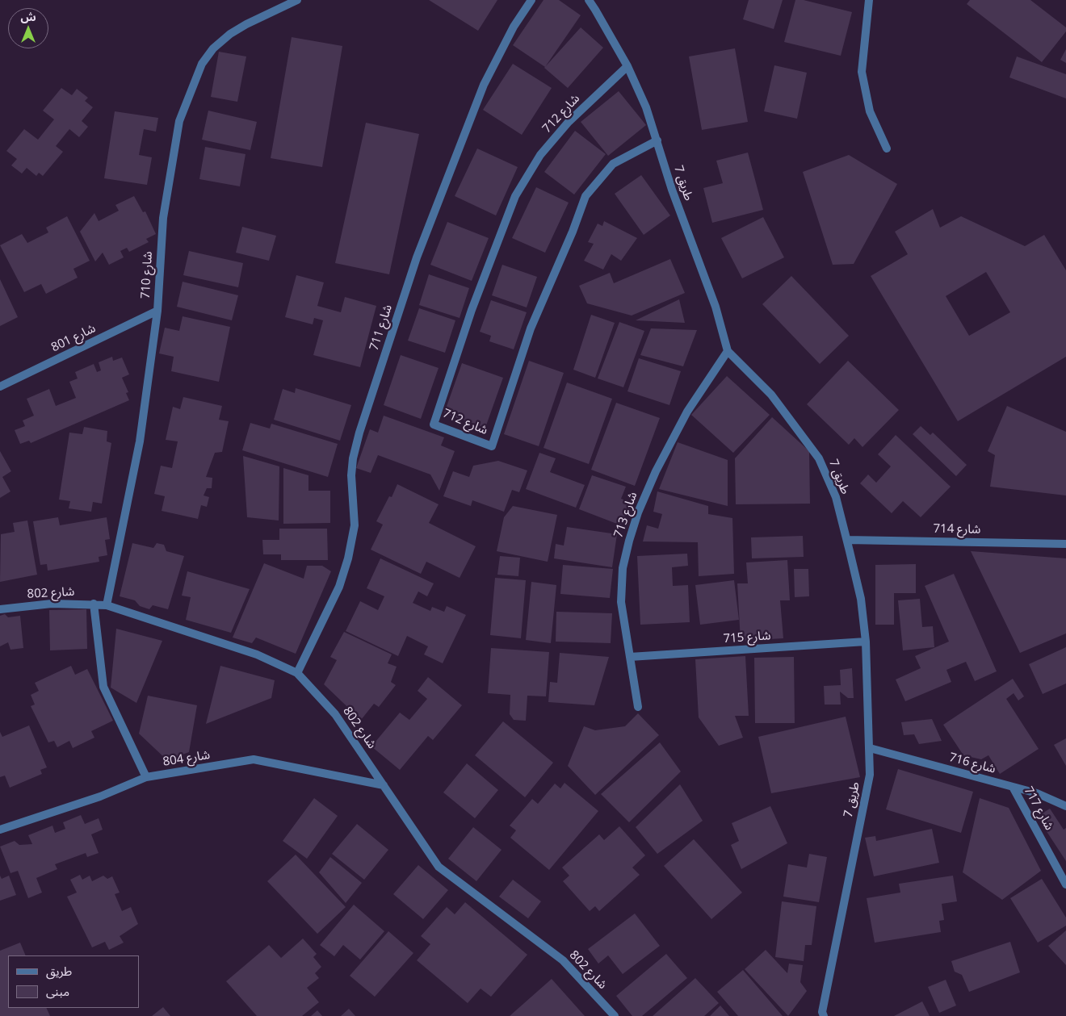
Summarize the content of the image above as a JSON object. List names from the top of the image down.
{
  "streets": {
    "street": [
      "شارع 712",
      "7 طريق",
      "شارع 710",
      "شارع 711",
      "شارع 801",
      "شارع 713",
      "شارع 714",
      "شارع 802",
      "شارع 715",
      "شارع 804",
      "شارع 716",
      "شارع 717"
    ]
  },
  "crossings": [
    ["شارع 712", "7 طريق"],
    ["7 طريق", "شارع 713"],
    ["7 طريق", "شارع 714"],
    ["7 طريق", "شارع 715"],
    ["7 طريق", "شارع 716"],
    ["شارع 710", "شارع 801"],
    ["شارع 710", "شارع 802"],
    ["شارع 711", "شارع 802"],
    ["شارع 713", "شارع 715"],
    ["شارع 802", "شارع 804"],
    ["شارع 716", "شارع 717"]
  ],
  "legend": ["طريق", "مبنى"],
  "north": "top"
}
